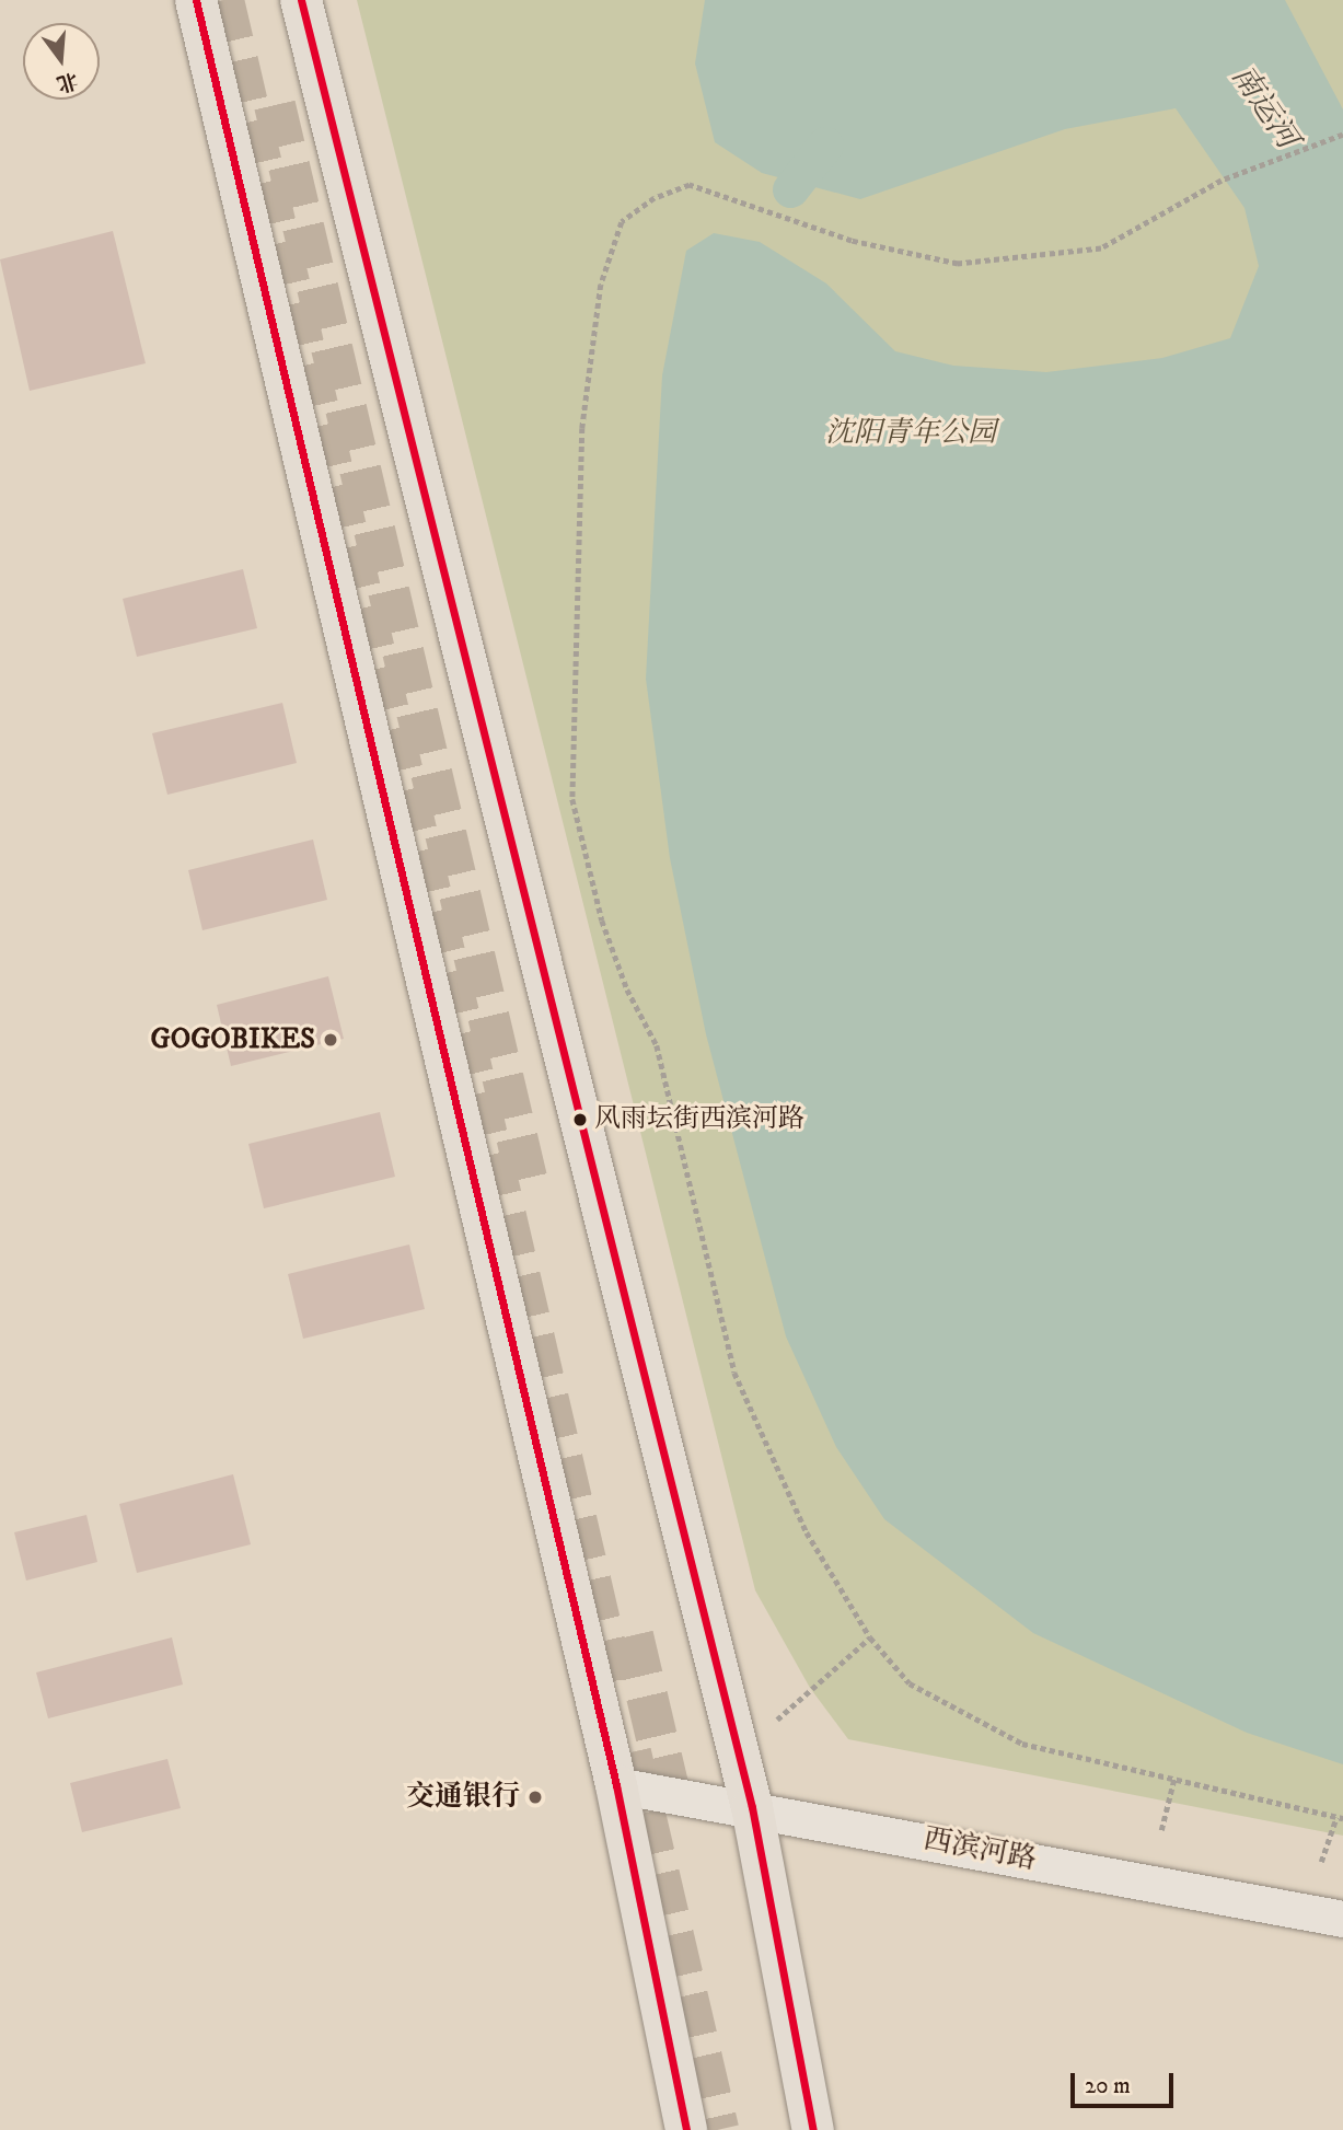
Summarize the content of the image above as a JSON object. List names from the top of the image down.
{
  "streets": {
    "street": ["西滨河路"]
  },
  "water": ["南运河"],
  "parks": ["沈阳青年公园"],
  "places": ["GOGOBIKES", "风雨坛街西滨河路", "交通银行"],
  "scale_bar": "20 m",
  "north": "bottom"
}
